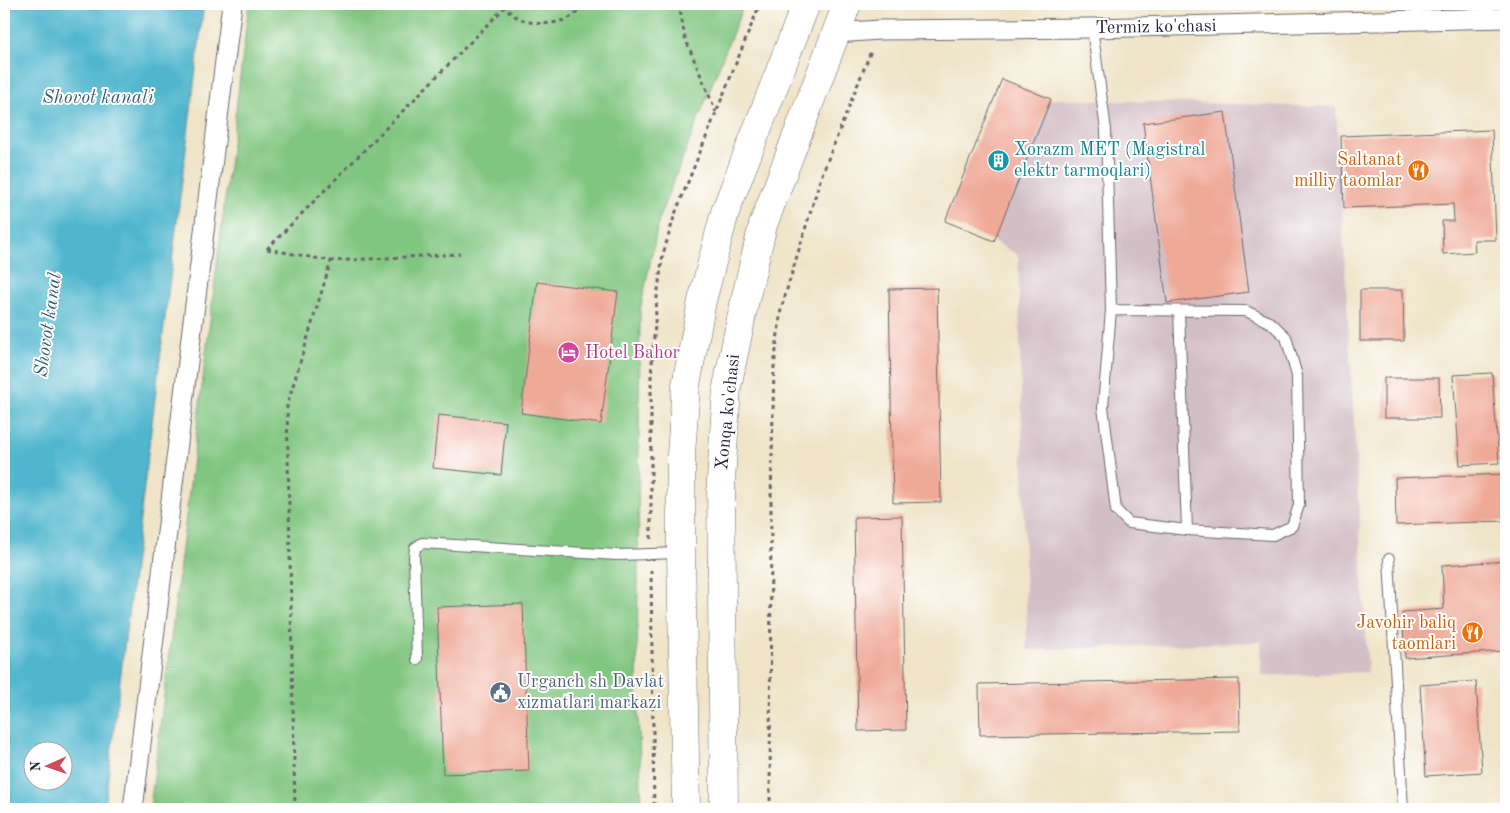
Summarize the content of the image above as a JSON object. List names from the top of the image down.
{
  "streets": {
    "main road": ["Xonqa ko'chasi"],
    "street": ["Termiz ko'chasi"]
  },
  "crossings": [
    ["Termiz ko'chasi", "Xonqa ko'chasi"]
  ],
  "water": ["Shovot kanali", "Shovot kanal"],
  "places": {
    "building": ["Xorazm MET (Magistral elektr tarmoqlari)"],
    "restaurant": ["Saltanat milliy taomlar", "Javohir baliq taomlari"],
    "hotel": ["Hotel Bahor"],
    "public building": ["Urganch sh Davlat xizmatlari markazi"]
  },
  "north": "left"
}
